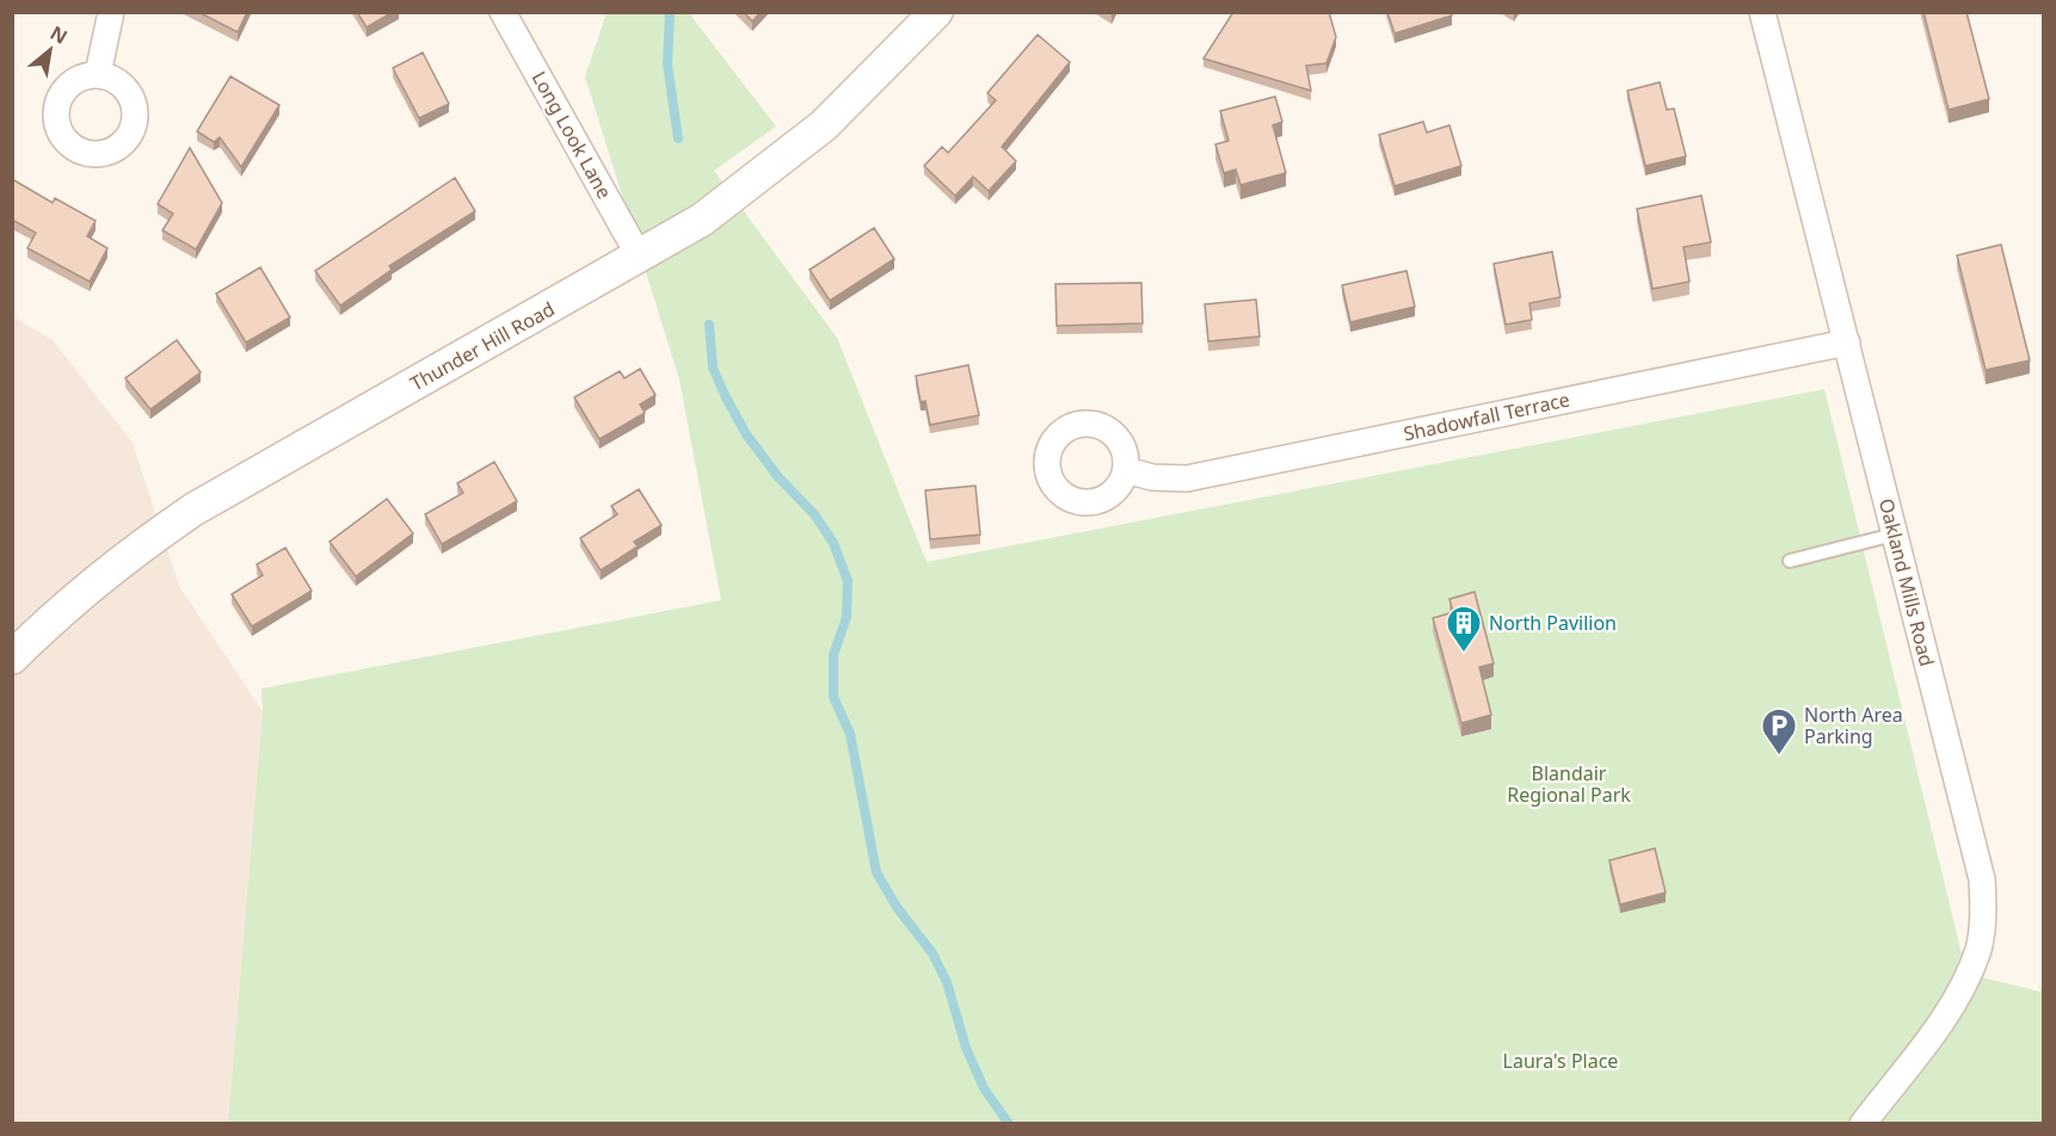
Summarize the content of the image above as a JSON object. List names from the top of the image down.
{
  "streets": {
    "street": [
      "Long Look Lane",
      "Thunder Hill Road",
      "Shadowfall Terrace",
      "Oakland Mills Road"
    ]
  },
  "crossings": [
    ["Long Look Lane", "Thunder Hill Road"],
    ["Shadowfall Terrace", "Oakland Mills Road"]
  ],
  "parks": ["Blandair Regional Park", "Laura's Place"],
  "places": {
    "building": ["North Pavilion"],
    "parking": ["North Area Parking"]
  },
  "north": "top right"
}
